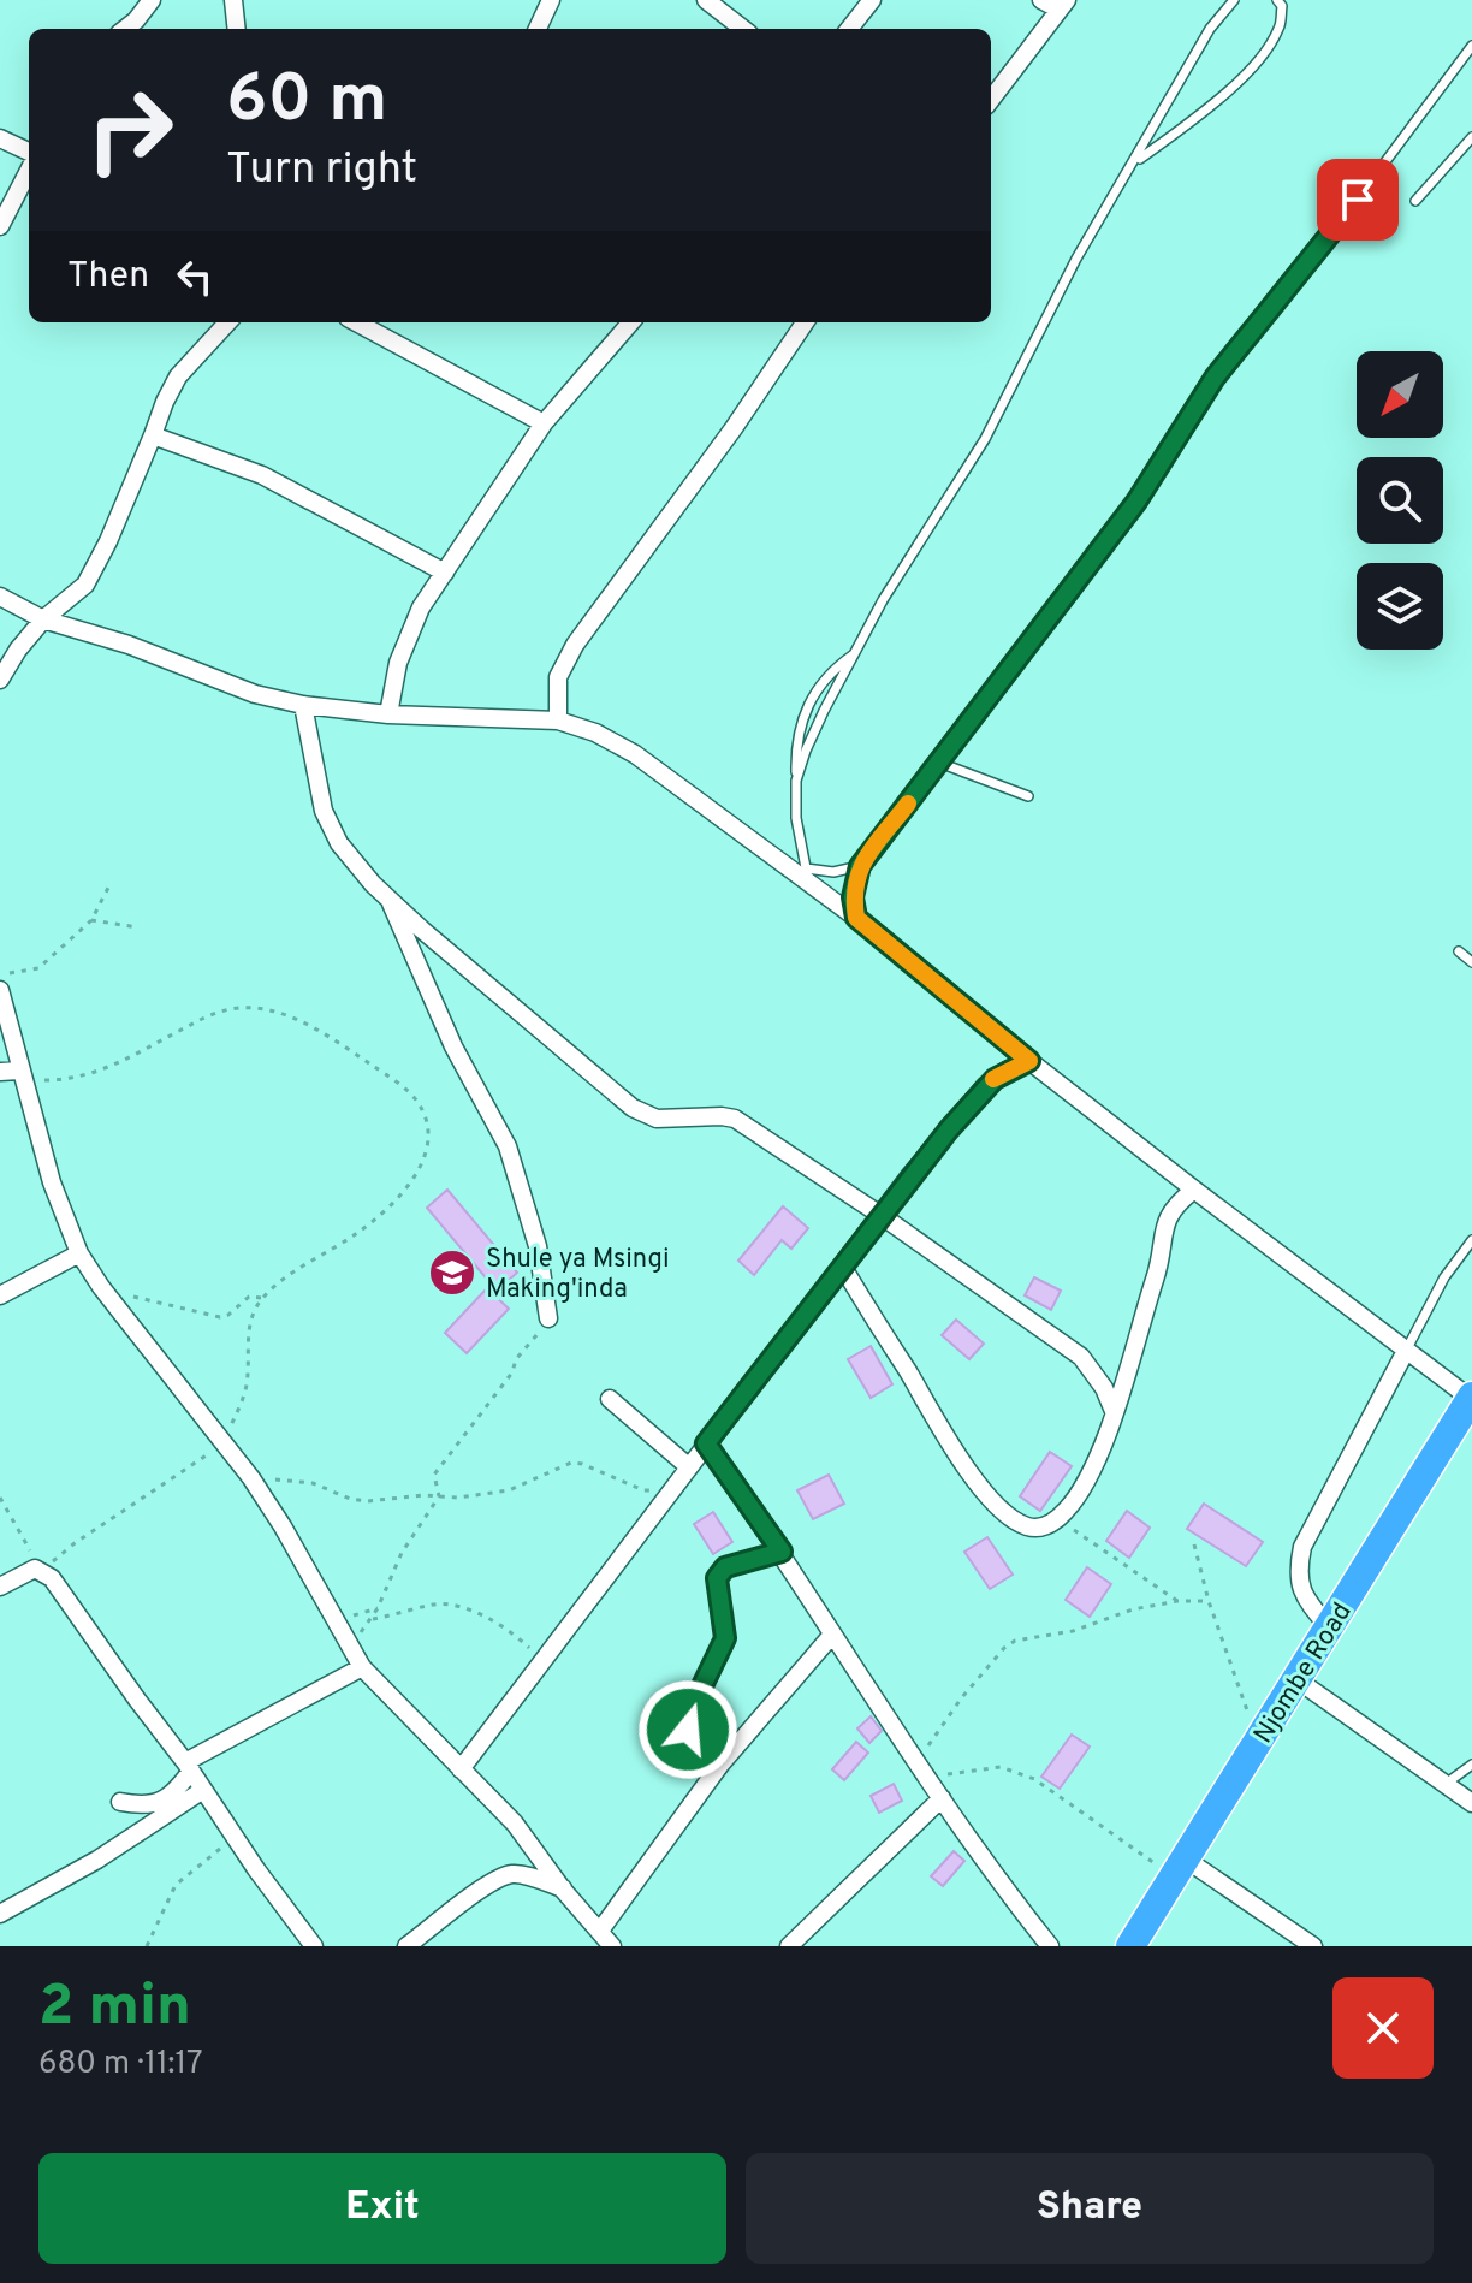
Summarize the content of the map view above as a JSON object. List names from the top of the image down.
{
  "streets": {
    "highway": ["Njombe Road"]
  },
  "places": {
    "school or university": ["Shule ya Msingi Making'inda"]
  },
  "north": "bottom left",
  "page": {
    "turn": ["60 m", "Turn right"],
    "then": "Then",
    "heading": ["2 min", "680 m · 11:17"],
    "buttons": ["Exit", "Share"]
  }
}
